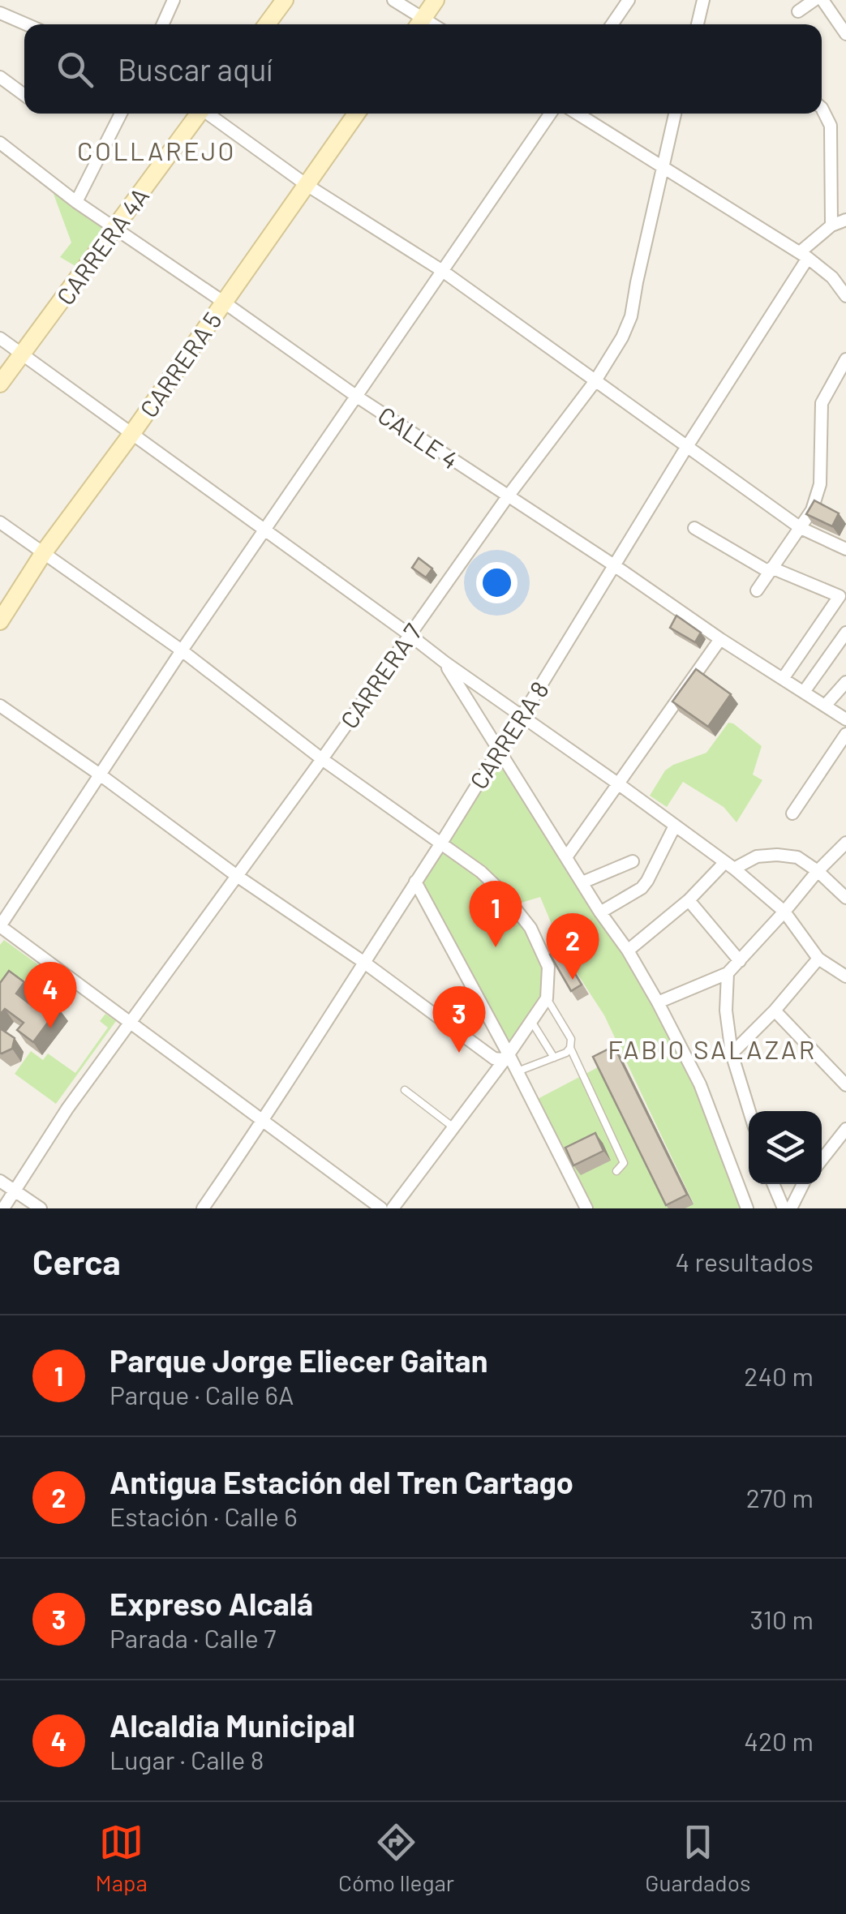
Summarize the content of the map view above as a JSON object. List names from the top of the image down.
{
  "streets": {
    "main road": ["CARRERA 4A", "CARRERA 5"],
    "street": ["CALLE 4", "CARRERA 7", "CARRERA 8"]
  },
  "crossings": [
    ["CARRERA 4A", "CALLE 4"],
    ["CARRERA 5", "CALLE 4"],
    ["CALLE 4", "CARRERA 7"],
    ["CALLE 4", "CARRERA 8"]
  ],
  "districts": ["COLLAREJO", "FABIO SALAZAR"],
  "page": {
    "search": "Buscar aquí",
    "pins": [
      "1",
      "2",
      "4",
      "3"
    ],
    "heading": ["Cerca", "4 resultados"],
    "list": [
      {
        "mark": "1",
        "name": "Parque Jorge Eliecer Gaitan",
        "note": "Parque · Calle 6A",
        "value": "240 m"
      },
      {
        "mark": "2",
        "name": "Antigua Estación del Tren Cartago",
        "note": "Estación · Calle 6",
        "value": "270 m"
      },
      {
        "mark": "3",
        "name": "Expreso Alcalá",
        "note": "Parada · Calle 7",
        "value": "310 m"
      },
      {
        "mark": "4",
        "name": "Alcaldia Municipal",
        "note": "Lugar · Calle 8",
        "value": "420 m"
      }
    ],
    "nav": ["Mapa", "Cómo llegar", "Guardados"]
  }
}
